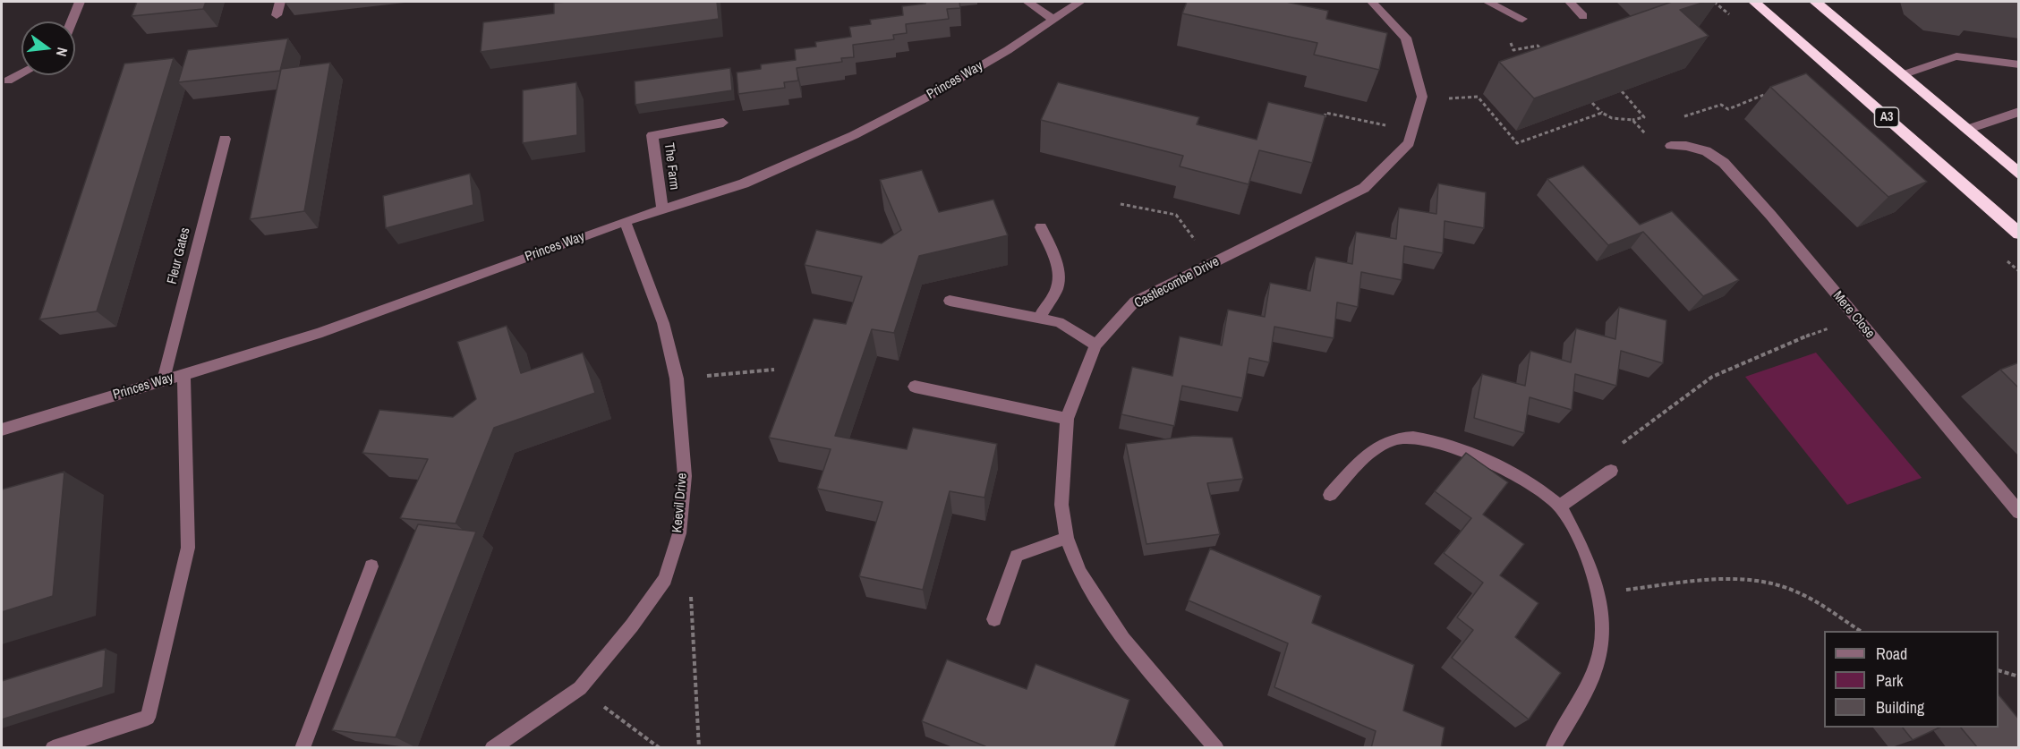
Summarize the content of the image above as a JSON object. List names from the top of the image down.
{
  "streets": {
    "highway": ["A3"],
    "street": [
      "Princes Way",
      "The Farm",
      "Fleur Gates",
      "Castlecombe Drive",
      "Mere Close",
      "Keevil Drive"
    ]
  },
  "crossings": [
    ["Princes Way", "The Farm"],
    ["Princes Way", "Fleur Gates"],
    ["Princes Way", "Keevil Drive"]
  ],
  "legend": ["Road", "Park", "Building"],
  "north": "right"
}
